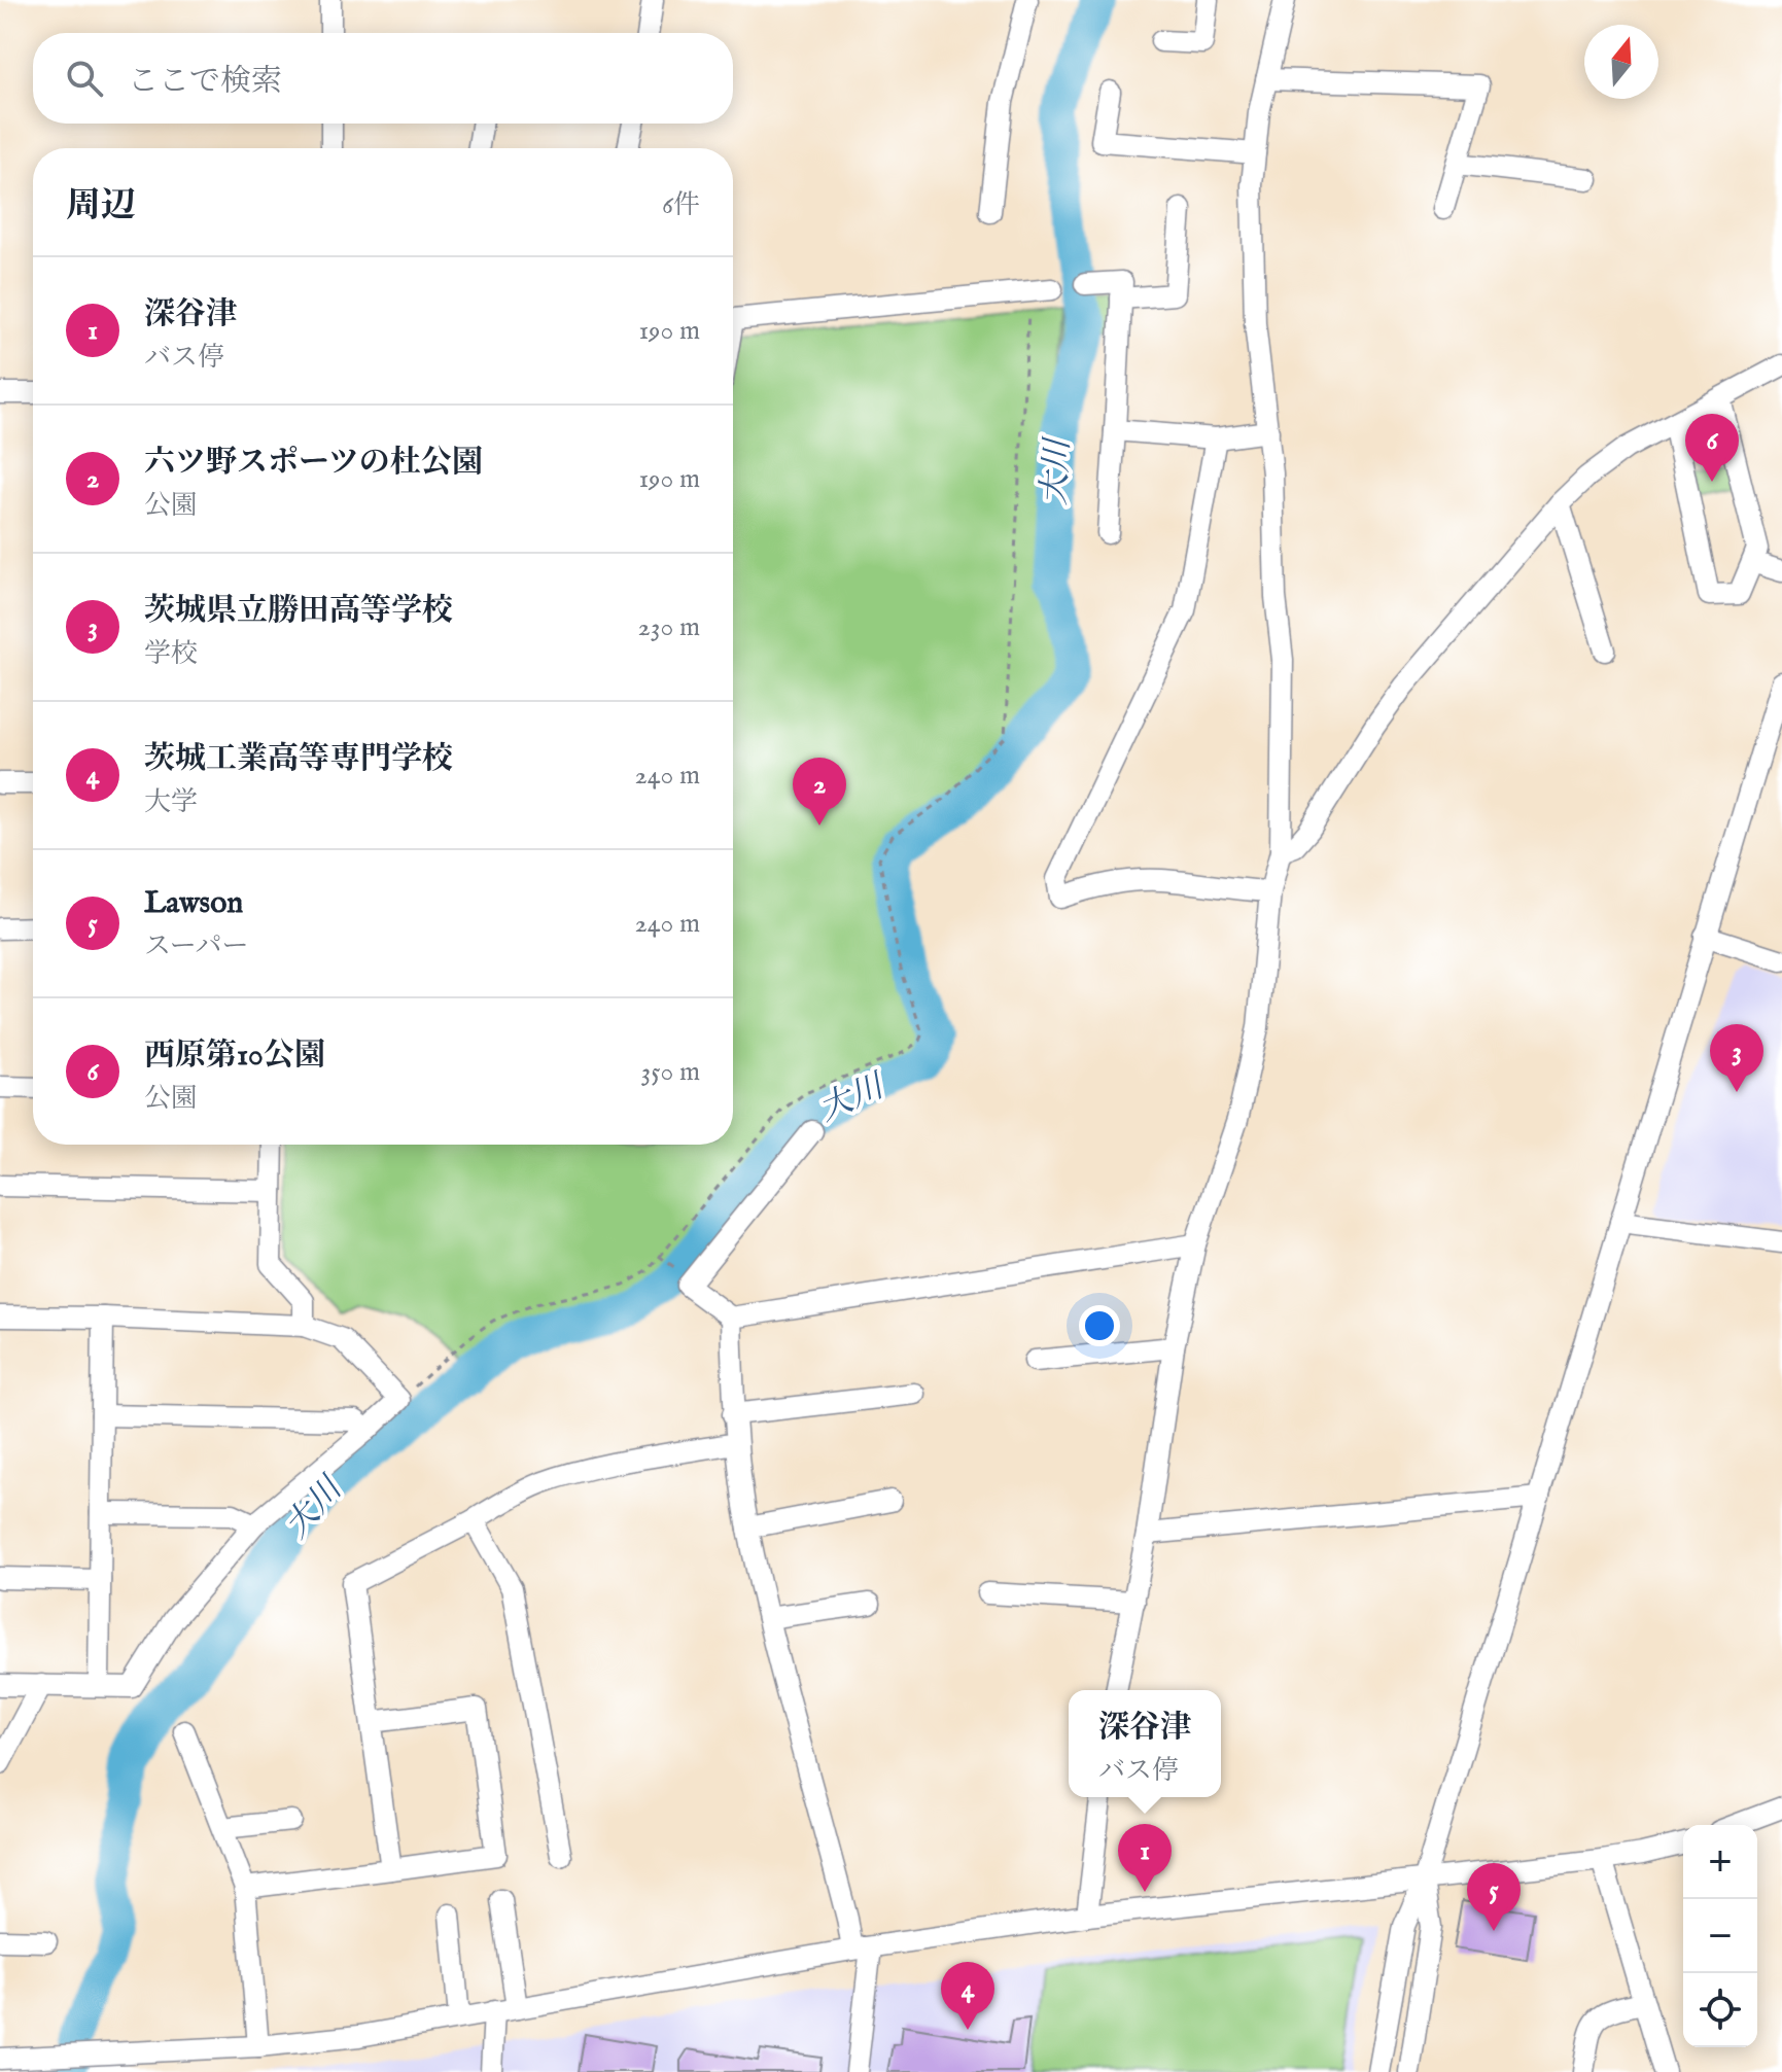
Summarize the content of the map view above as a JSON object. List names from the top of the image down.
{
  "water": ["大川"],
  "north": "top",
  "page": {
    "search": "ここで検索",
    "heading": ["周辺", "6件"],
    "list": [
      {
        "mark": "1",
        "name": "深谷津",
        "note": "バス停",
        "value": "190 m"
      },
      {
        "mark": "2",
        "name": "六ツ野スポーツの杜公園",
        "note": "公園",
        "value": "190 m"
      },
      {
        "mark": "3",
        "name": "茨城県立勝田高等学校",
        "note": "学校",
        "value": "230 m"
      },
      {
        "mark": "4",
        "name": "茨城工業高等専門学校",
        "note": "大学",
        "value": "240 m"
      },
      {
        "mark": "5",
        "name": "Lawson",
        "note": "スーパー",
        "value": "240 m"
      },
      {
        "mark": "6",
        "name": "西原第10公園",
        "note": "公園",
        "value": "350 m"
      }
    ],
    "pins": [
      "6",
      "2",
      "3",
      "1",
      "5",
      "4"
    ],
    "popup": ["深谷津", "バス停"],
    "map_buttons": ["+", "−"]
  }
}
